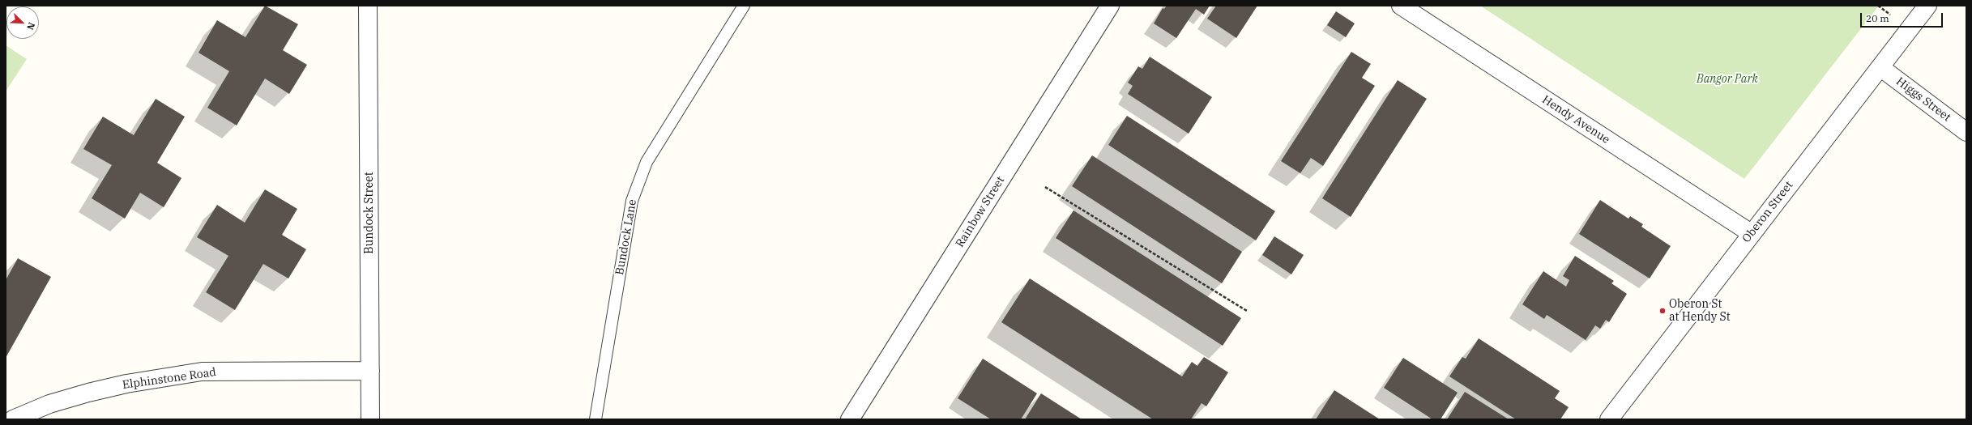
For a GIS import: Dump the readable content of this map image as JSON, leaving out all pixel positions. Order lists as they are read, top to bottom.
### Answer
{
  "streets": {
    "street": [
      "Higgs Street",
      "Hendy Avenue",
      "Rainbow Street",
      "Oberon Street",
      "Bundock Street",
      "Elphinstone Road"
    ],
    "lane": ["Bundock Lane"]
  },
  "crossings": [
    ["Higgs Street", "Oberon Street"],
    ["Hendy Avenue", "Oberon Street"],
    ["Bundock Street", "Elphinstone Road"]
  ],
  "parks": ["Bangor Park"],
  "places": ["Oberon St at Hendy St"],
  "scale_bar": "20 m",
  "north": "bottom right"
}
